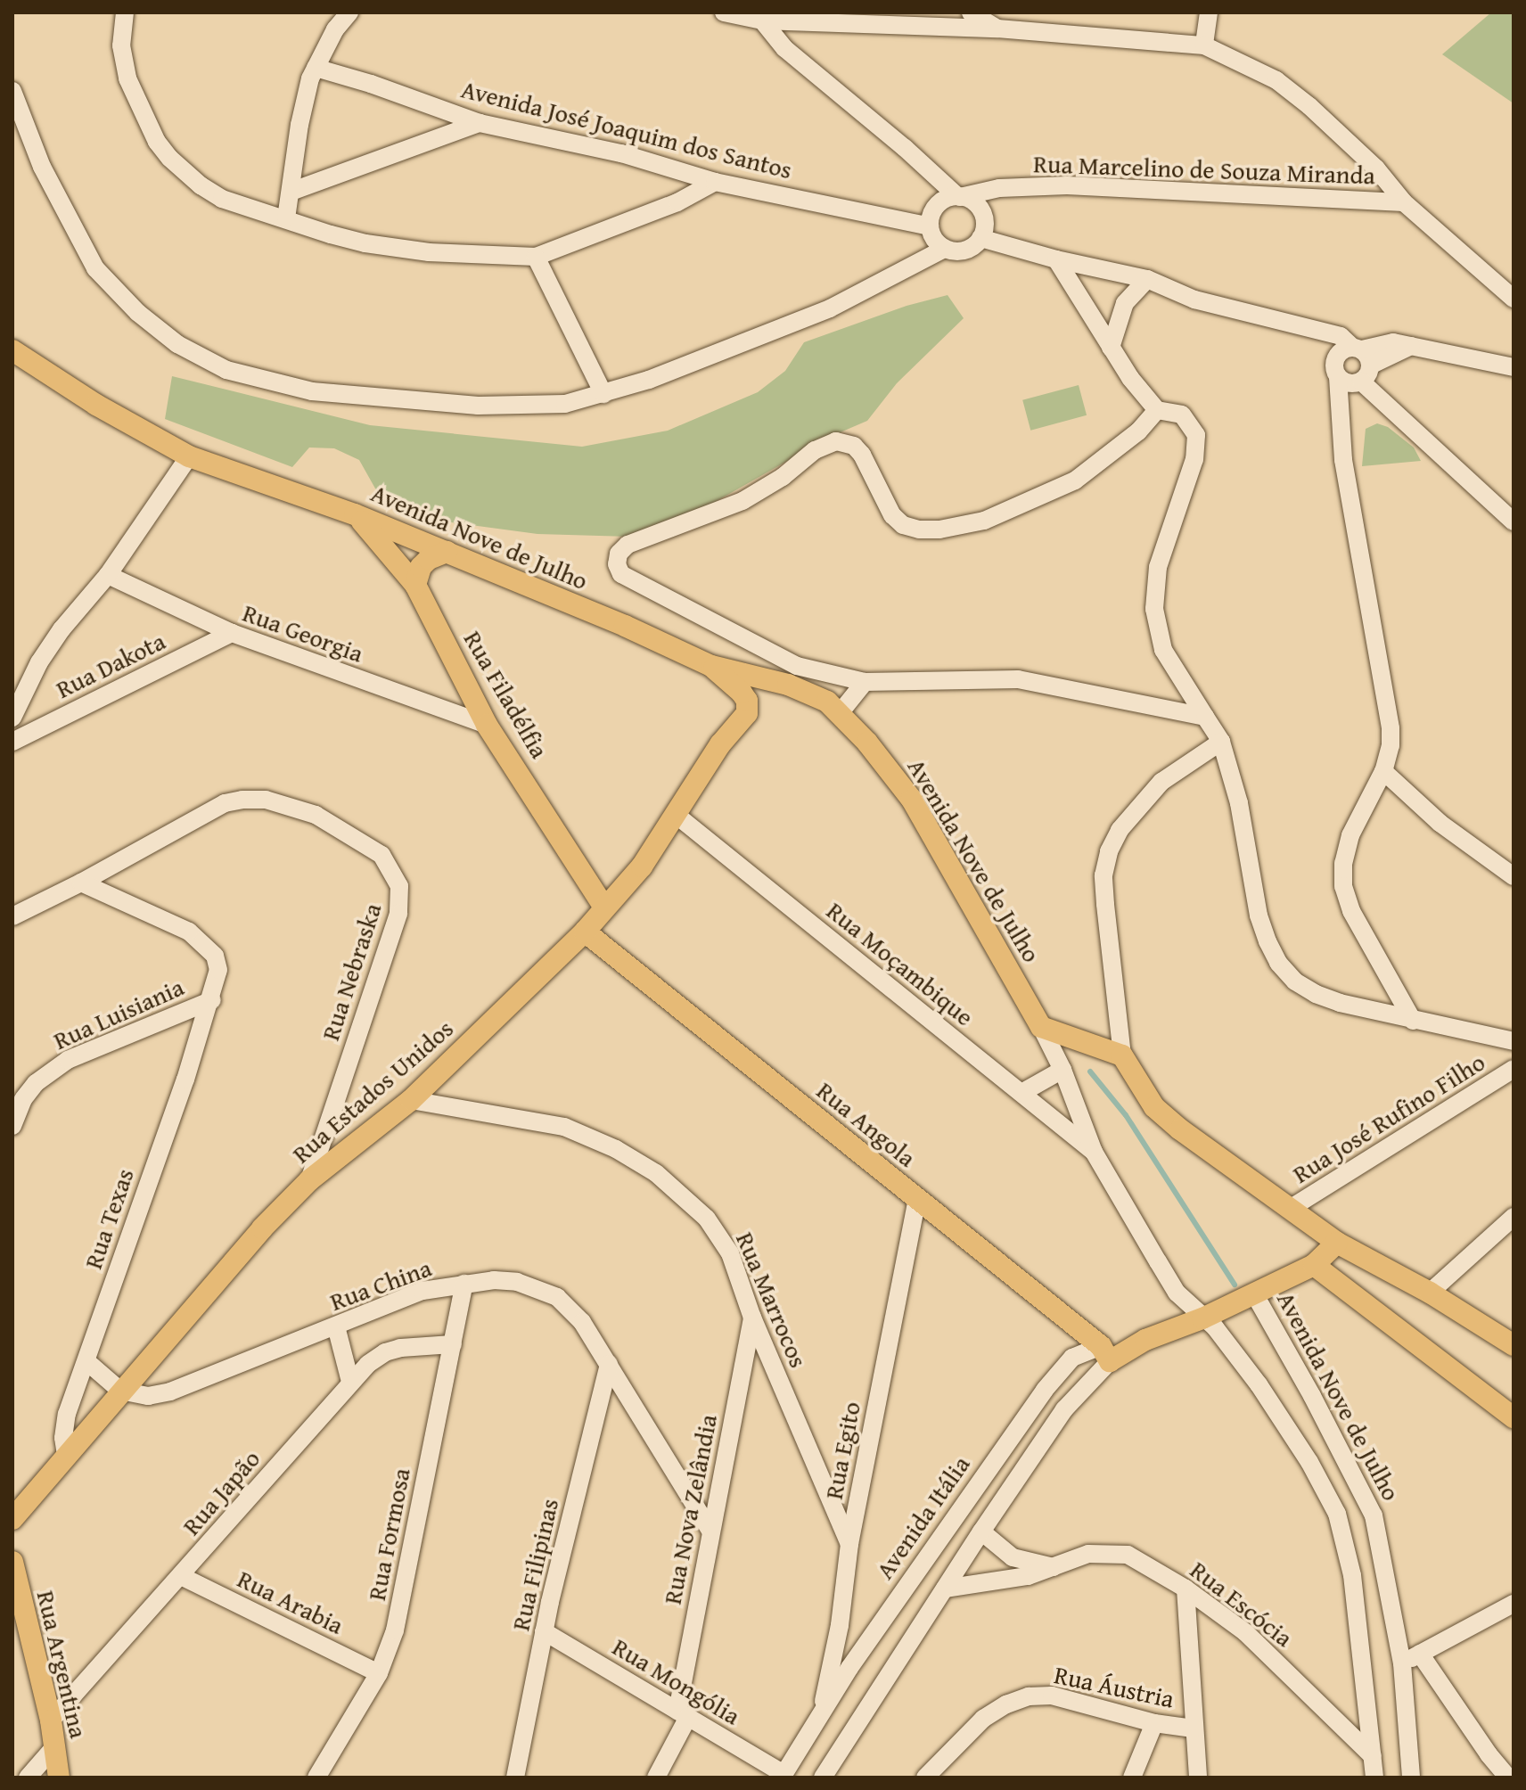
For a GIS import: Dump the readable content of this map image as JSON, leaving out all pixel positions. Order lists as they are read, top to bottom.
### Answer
{
  "streets": {
    "main road": [
      "Avenida Nove de Julho",
      "Rua Filadélfia",
      "Rua Estados Unidos",
      "Rua Angola",
      "Avenida Itália",
      "Rua Argentina"
    ],
    "street": [
      "Avenida José Joaquim dos Santos",
      "Rua Marcelino de Souza Miranda",
      "Rua Georgia",
      "Rua Dakota",
      "Rua Moçambique",
      "Rua Nebraska",
      "Rua Luisiania",
      "Rua José Rufino Filho",
      "Rua Texas",
      "Rua China",
      "Rua Marrocos",
      "Rua Egito",
      "Rua Japão",
      "Rua Nova Zelândia",
      "Rua Formosa",
      "Rua Filipinas",
      "Rua Arabia",
      "Rua Escócia",
      "Rua Mongólia",
      "Rua Áustria"
    ]
  },
  "crossings": [
    ["Avenida José Joaquim dos Santos", "Rua Marcelino de Souza Miranda"],
    ["Avenida Nove de Julho", "Rua Filadélfia"],
    ["Avenida Nove de Julho", "Rua Moçambique"],
    ["Avenida Nove de Julho", "Rua Estados Unidos"],
    ["Avenida Nove de Julho", "Avenida Itália"],
    ["Avenida Nove de Julho", "Rua Escócia"],
    ["Rua Georgia", "Rua Dakota"],
    ["Rua Georgia", "Rua Filadélfia"],
    ["Rua Filadélfia", "Rua Estados Unidos"],
    ["Rua Moçambique", "Rua Estados Unidos"],
    ["Rua Nebraska", "Rua Luisiania"],
    ["Rua Nebraska", "Rua Estados Unidos"],
    ["Rua Luisiania", "Rua Texas"],
    ["Rua Estados Unidos", "Rua Angola"],
    ["Rua Estados Unidos", "Rua Texas"],
    ["Rua Estados Unidos", "Rua China"],
    ["Rua Estados Unidos", "Rua Marrocos"],
    ["Rua Angola", "Rua Egito"],
    ["Rua Angola", "Avenida Itália"],
    ["Rua China", "Rua Nova Zelândia"],
    ["Rua China", "Rua Formosa"],
    ["Rua China", "Rua Filipinas"],
    ["Rua Marrocos", "Rua Egito"],
    ["Rua Marrocos", "Rua Nova Zelândia"],
    ["Rua Egito", "Avenida Itália"],
    ["Rua Japão", "Rua Formosa"],
    ["Rua Japão", "Rua Arabia"],
    ["Rua Japão", "Rua Argentina"],
    ["Rua Nova Zelândia", "Rua Mongólia"],
    ["Avenida Itália", "Rua Mongólia"],
    ["Rua Formosa", "Rua Arabia"],
    ["Rua Filipinas", "Rua Mongólia"]
  ]
}
